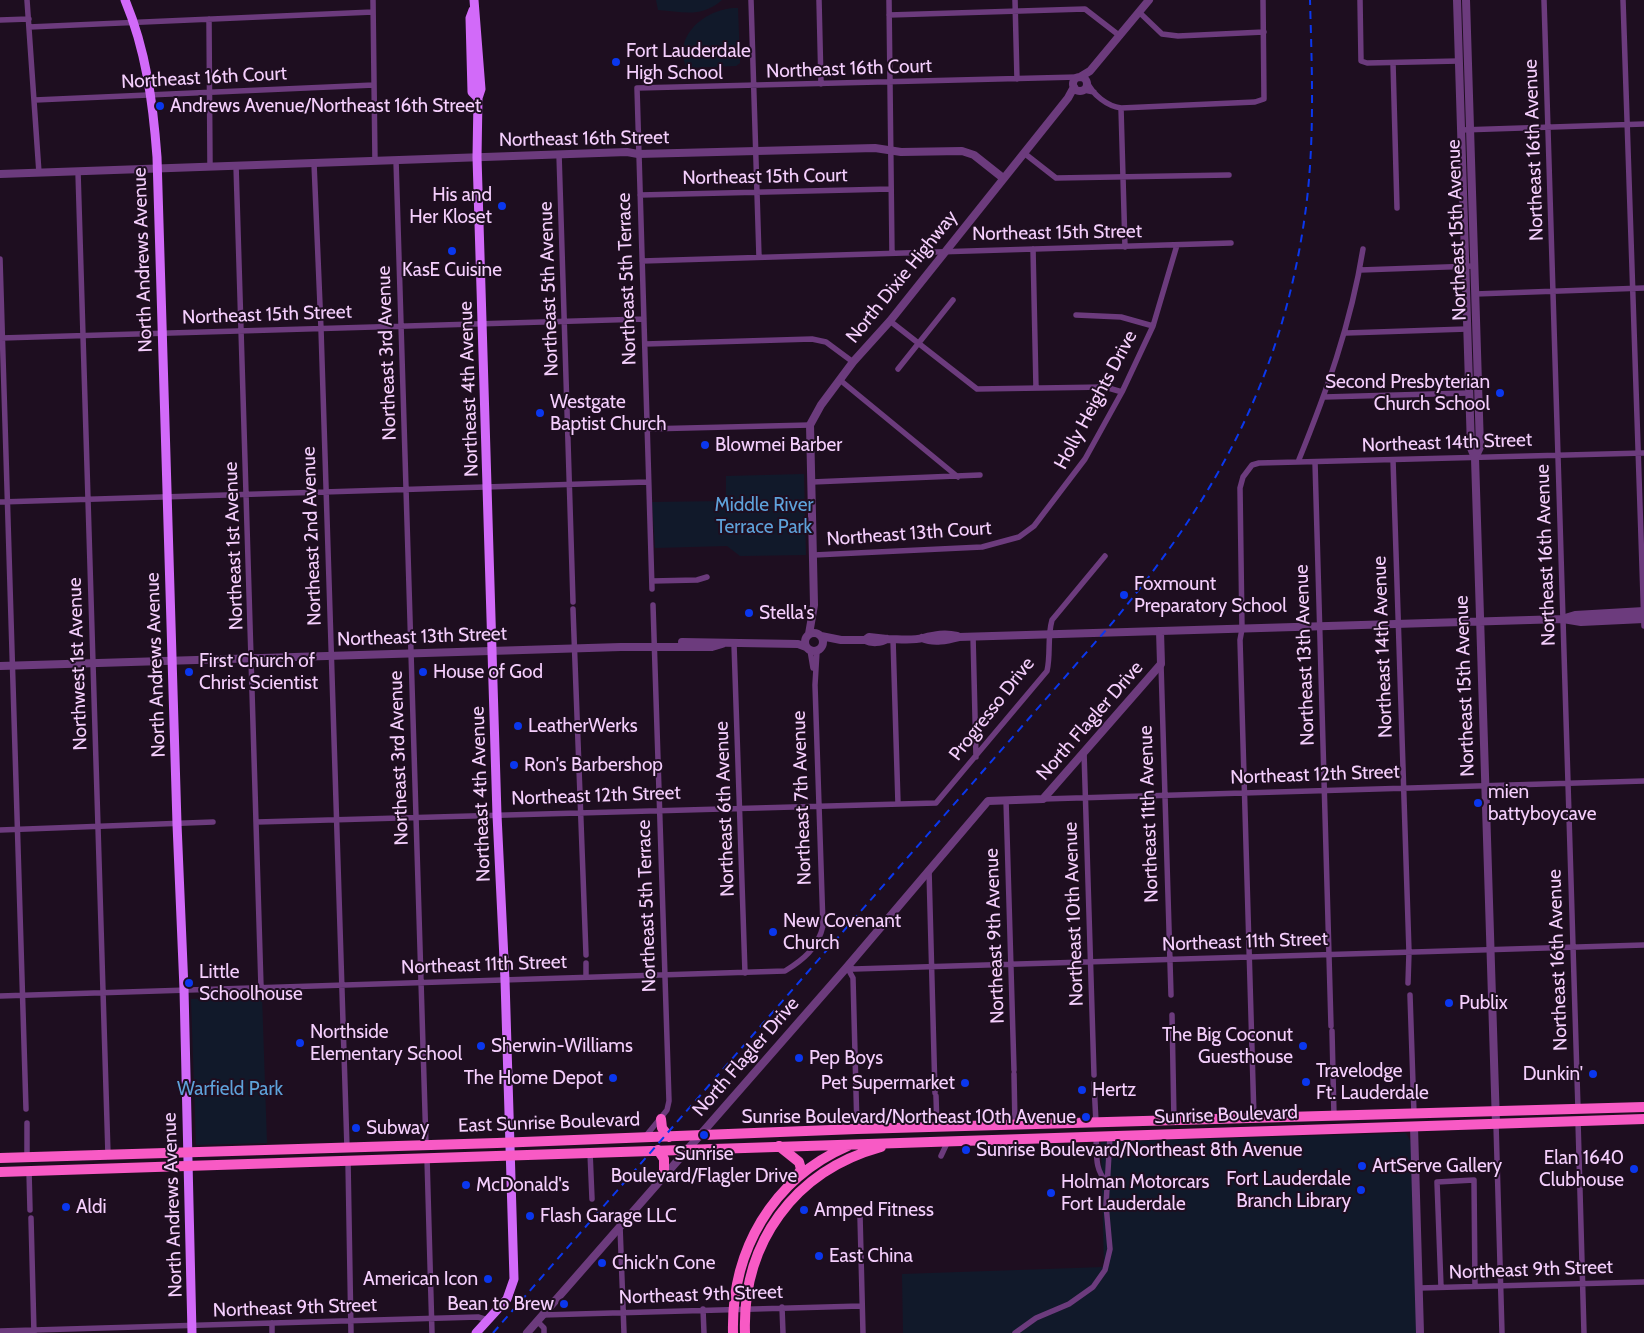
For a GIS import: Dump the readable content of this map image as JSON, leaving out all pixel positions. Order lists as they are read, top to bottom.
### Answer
{
  "streets": {
    "main road": [
      "North Andrews Avenue",
      "Northeast 4th Avenue",
      "Sunrise Boulevard",
      "East Sunrise Boulevard"
    ],
    "street": [
      "Northeast 16th Court",
      "Northeast 16th Street",
      "Northeast 16th Avenue",
      "Northeast 15th Court",
      "Northeast 15th Avenue",
      "Northeast 15th Street",
      "North Dixie Highway",
      "Northeast 5th Terrace",
      "Northeast 5th Avenue",
      "Northeast 3rd Avenue",
      "Holly Heights Drive",
      "Northeast 14th Street",
      "Northeast 13th Court",
      "Northeast 2nd Avenue",
      "Northeast 1st Avenue",
      "Northeast 13th Street",
      "Northeast 14th Avenue",
      "Northeast 13th Avenue",
      "Northwest 1st Avenue",
      "Progresso Drive",
      "North Flagler Drive",
      "Northeast 12th Street",
      "Northeast 7th Avenue",
      "Northeast 6th Avenue",
      "Northeast 11th Avenue",
      "Northeast 10th Avenue",
      "Northeast 9th Avenue",
      "Northeast 11th Street",
      "Northeast 9th Street"
    ]
  },
  "crossings": [
    ["Northeast 16th Court", "North Andrews Avenue"],
    ["Northeast 16th Court", "North Dixie Highway"],
    ["Northeast 16th Court", "Northeast 5th Terrace"],
    ["Northeast 16th Street", "North Andrews Avenue"],
    ["Northeast 16th Street", "North Dixie Highway"],
    ["Northeast 16th Street", "Northeast 5th Terrace"],
    ["Northeast 16th Street", "Northeast 5th Avenue"],
    ["Northeast 16th Street", "Northeast 3rd Avenue"],
    ["Northeast 16th Street", "Northeast 4th Avenue"],
    ["Northeast 16th Street", "Northeast 2nd Avenue"],
    ["Northeast 16th Street", "Northeast 1st Avenue"],
    ["Northeast 16th Street", "Northwest 1st Avenue"],
    ["Northeast 16th Avenue", "Northeast 14th Street"],
    ["Northeast 16th Avenue", "Northeast 13th Street"],
    ["Northeast 16th Avenue", "Northeast 12th Street"],
    ["Northeast 16th Avenue", "Northeast 11th Street"],
    ["Northeast 16th Avenue", "Sunrise Boulevard"],
    ["Northeast 15th Court", "Northeast 5th Terrace"],
    ["Northeast 15th Avenue", "Northeast 14th Street"],
    ["Northeast 15th Avenue", "Northeast 13th Street"],
    ["Northeast 15th Avenue", "Northeast 12th Street"],
    ["Northeast 15th Avenue", "Northeast 11th Street"],
    ["Northeast 15th Avenue", "Sunrise Boulevard"],
    ["Northeast 15th Avenue", "Northeast 9th Street"],
    ["Northeast 15th Street", "North Andrews Avenue"],
    ["Northeast 15th Street", "North Dixie Highway"],
    ["Northeast 15th Street", "Northeast 5th Terrace"],
    ["Northeast 15th Street", "Northeast 5th Avenue"],
    ["Northeast 15th Street", "Northeast 3rd Avenue"],
    ["Northeast 15th Street", "Northeast 4th Avenue"],
    ["Northeast 15th Street", "Holly Heights Drive"],
    ["Northeast 15th Street", "Northeast 2nd Avenue"],
    ["Northeast 15th Street", "Northeast 1st Avenue"],
    ["Northeast 15th Street", "Northwest 1st Avenue"],
    ["North Andrews Avenue", "Northeast 13th Street"],
    ["North Andrews Avenue", "Northeast 11th Street"],
    ["North Andrews Avenue", "East Sunrise Boulevard"],
    ["North Andrews Avenue", "Northeast 9th Street"],
    ["Northeast 5th Terrace", "Northeast 13th Street"],
    ["Northeast 5th Terrace", "Northeast 12th Street"],
    ["Northeast 5th Terrace", "Northeast 11th Street"],
    ["Northeast 5th Terrace", "East Sunrise Boulevard"],
    ["Northeast 5th Avenue", "Northeast 13th Street"],
    ["Northeast 5th Avenue", "Northeast 12th Street"],
    ["Northeast 3rd Avenue", "Northeast 13th Street"],
    ["Northeast 3rd Avenue", "Northeast 12th Street"],
    ["Northeast 3rd Avenue", "Northeast 11th Street"],
    ["Northeast 3rd Avenue", "East Sunrise Boulevard"],
    ["Northeast 4th Avenue", "Northeast 13th Street"],
    ["Northeast 4th Avenue", "Northeast 12th Street"],
    ["Northeast 4th Avenue", "Northeast 11th Street"],
    ["Northeast 4th Avenue", "East Sunrise Boulevard"],
    ["Northeast 4th Avenue", "Northeast 9th Street"],
    ["Holly Heights Drive", "Northeast 13th Court"],
    ["Northeast 14th Street", "Northeast 13th Street"],
    ["Northeast 14th Street", "Northeast 14th Avenue"],
    ["Northeast 14th Street", "Northeast 13th Avenue"],
    ["Northeast 2nd Avenue", "Northeast 13th Street"],
    ["Northeast 2nd Avenue", "Northeast 12th Street"],
    ["Northeast 2nd Avenue", "Northeast 11th Street"],
    ["Northeast 2nd Avenue", "East Sunrise Boulevard"],
    ["Northeast 1st Avenue", "Northeast 13th Street"],
    ["Northeast 1st Avenue", "Northeast 12th Street"],
    ["Northeast 1st Avenue", "Northeast 11th Street"],
    ["Northeast 13th Street", "Northeast 14th Avenue"],
    ["Northeast 13th Street", "Northeast 13th Avenue"],
    ["Northeast 13th Street", "Northwest 1st Avenue"],
    ["Northeast 13th Street", "Progresso Drive"],
    ["Northeast 13th Street", "Northeast 7th Avenue"],
    ["Northeast 13th Street", "Northeast 6th Avenue"],
    ["Northeast 13th Street", "Northeast 11th Avenue"],
    ["Northeast 14th Avenue", "Northeast 12th Street"],
    ["Northeast 14th Avenue", "Northeast 11th Street"],
    ["Northeast 13th Avenue", "Northeast 12th Street"],
    ["Northeast 13th Avenue", "Northeast 11th Street"],
    ["Northeast 13th Avenue", "Sunrise Boulevard"],
    ["Northwest 1st Avenue", "Northeast 11th Street"],
    ["Northwest 1st Avenue", "East Sunrise Boulevard"],
    ["Progresso Drive", "Northeast 12th Street"],
    ["North Flagler Drive", "Northeast 12th Street"],
    ["North Flagler Drive", "Northeast 11th Avenue"],
    ["North Flagler Drive", "Northeast 10th Avenue"],
    ["North Flagler Drive", "Northeast 11th Street"],
    ["North Flagler Drive", "East Sunrise Boulevard"],
    ["North Flagler Drive", "Northeast 9th Street"],
    ["Northeast 12th Street", "Northeast 7th Avenue"],
    ["Northeast 12th Street", "Northeast 6th Avenue"],
    ["Northeast 12th Street", "Northeast 11th Avenue"],
    ["Northeast 12th Street", "Northeast 10th Avenue"],
    ["Northeast 12th Street", "Northeast 9th Avenue"],
    ["Northeast 7th Avenue", "Northeast 11th Street"],
    ["Northeast 6th Avenue", "Northeast 11th Street"],
    ["Northeast 11th Avenue", "Northeast 11th Street"],
    ["Northeast 10th Avenue", "Northeast 11th Street"],
    ["Northeast 9th Avenue", "Northeast 11th Street"],
    ["Northeast 9th Avenue", "Sunrise Boulevard"],
    ["Sunrise Boulevard", "East Sunrise Boulevard"]
  ],
  "parks": ["Middle River Terrace Park", "Warfield Park"],
  "places": [
    "Fort Lauderdale High School",
    "Andrews Avenue/Northeast 16th Street",
    "His and Her Kloset",
    "KasE Cuisine",
    "Second Presbyterian Church School",
    "Westgate Baptist Church",
    "Blowmei Barber",
    "Foxmount Preparatory School",
    "Stella's",
    "First Church of Christ Scientist",
    "House of God",
    "LeatherWerks",
    "Ron's Barbershop",
    "mien battyboycave",
    "New Covenant Church",
    "Little Schoolhouse",
    "Publix",
    "Northside Elementary School",
    "Sherwin-Williams",
    "The Big Coconut Guesthouse",
    "Pep Boys",
    "Dunkin'",
    "The Home Depot",
    "Travelodge Ft. Lauderdale",
    "Pet Supermarket",
    "Hertz",
    "Sunrise Boulevard/Northeast 10th Avenue",
    "Subway",
    "Sunrise Boulevard/Flagler Drive",
    "Sunrise Boulevard/Northeast 8th Avenue",
    "ArtServe Gallery",
    "Elan 1640 Clubhouse",
    "McDonald's",
    "Fort Lauderdale Branch Library",
    "Holman Motorcars Fort Lauderdale",
    "Aldi",
    "Amped Fitness",
    "Flash Garage LLC",
    "East China",
    "Chick'n Cone",
    "American Icon",
    "Bean to Brew"
  ]
}
